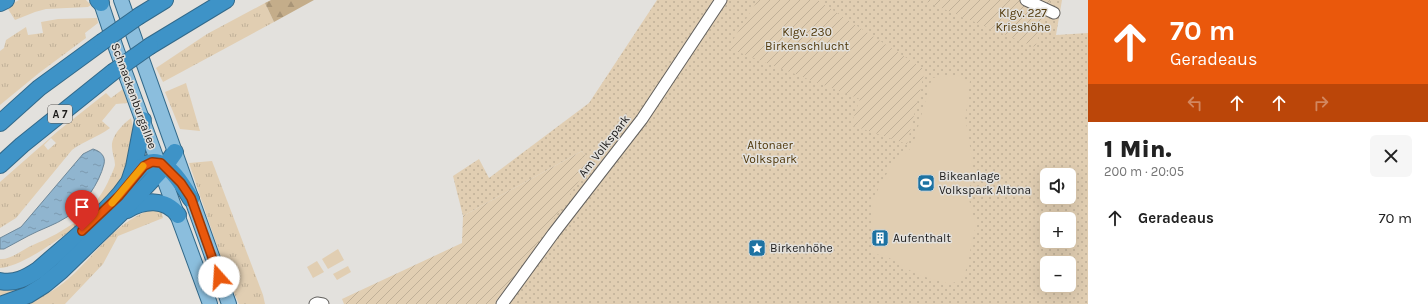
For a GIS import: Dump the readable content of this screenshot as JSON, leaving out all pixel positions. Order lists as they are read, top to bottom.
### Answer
{
  "streets": {
    "highway": ["A 7"],
    "main road": ["Schnackenburgallee"],
    "street": ["Am Volkspark"]
  },
  "parks": ["Klgv. 227 Krieshöhe", "Klgv. 230 Birkenschlucht", "Altonaer Volkspark"],
  "places": {
    "sports": ["Bikeanlage Volkspark Altona"],
    "building": ["Aufenthalt"],
    "place": ["Birkenhöhe"]
  },
  "page": {
    "turn": ["70 m", "Geradeaus"],
    "heading": ["1 Min.", "200 m · 20:05"],
    "map_buttons": ["+", "−"],
    "list": [
      {
        "name": "Geradeaus",
        "value": "70 m"
      }
    ]
  }
}
